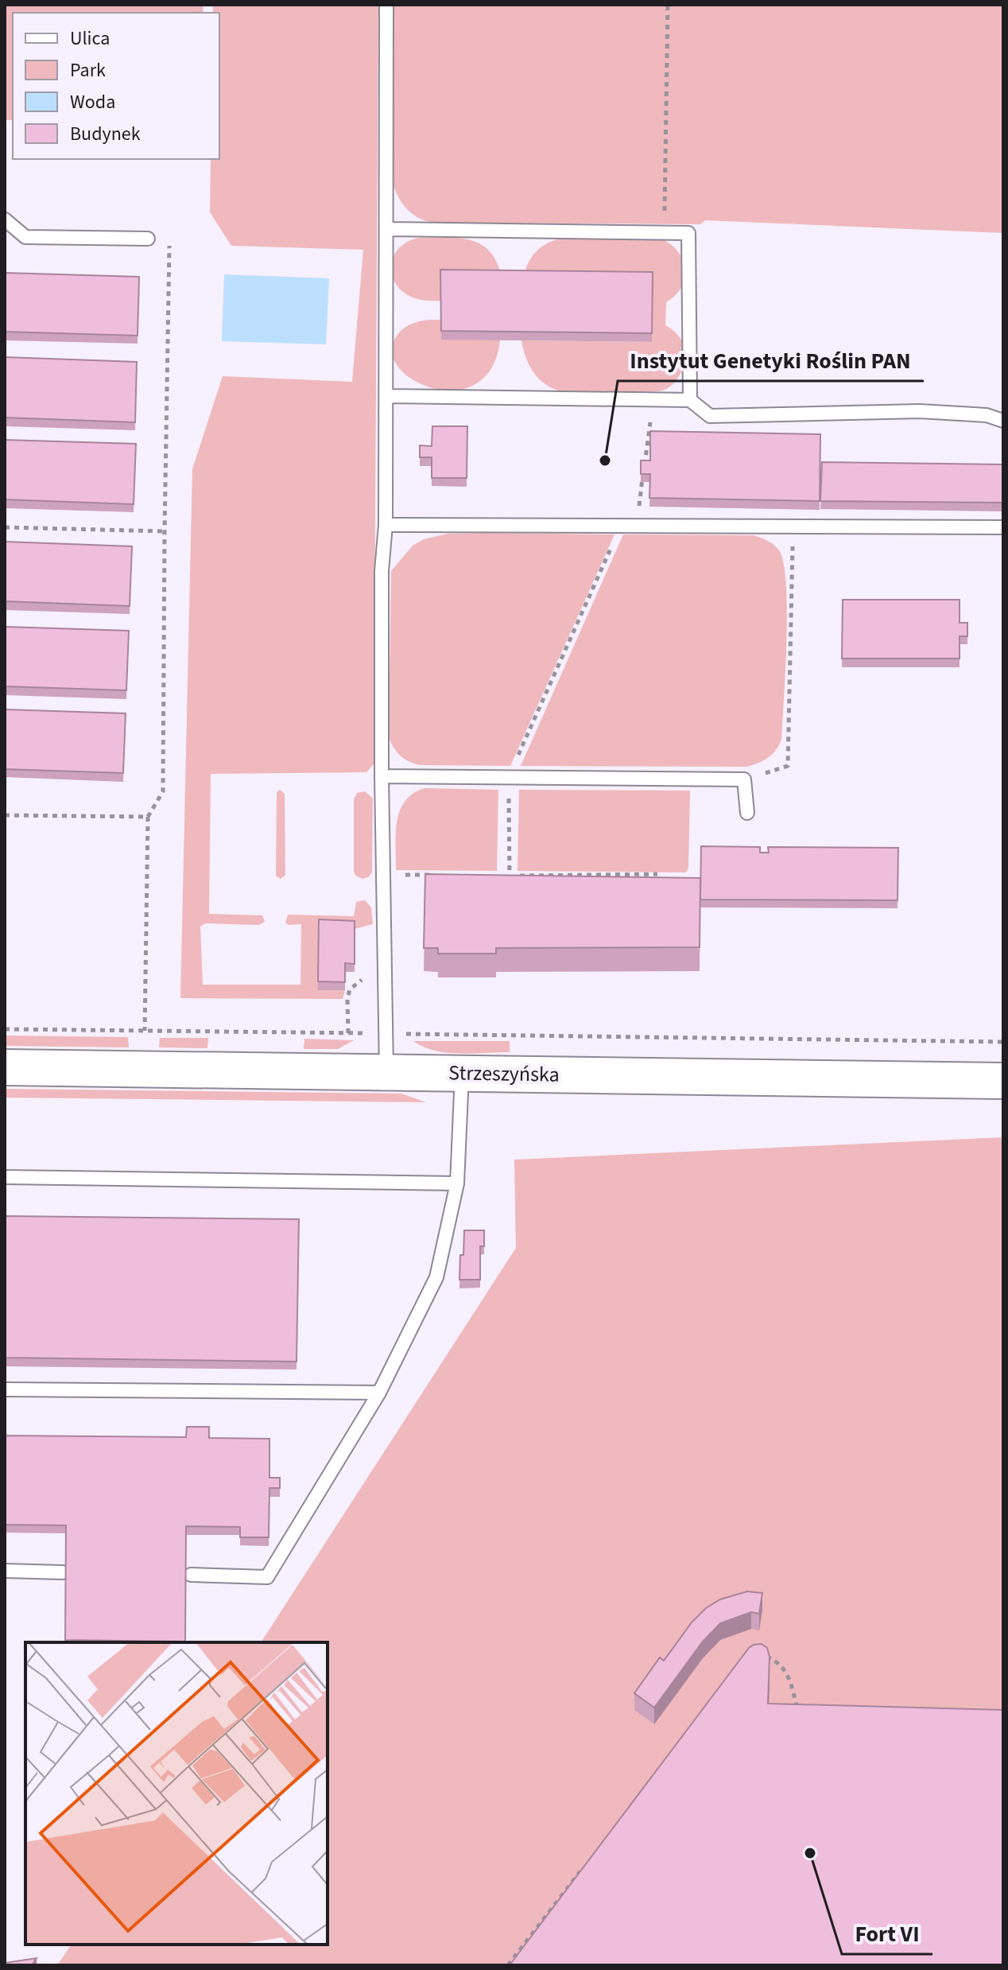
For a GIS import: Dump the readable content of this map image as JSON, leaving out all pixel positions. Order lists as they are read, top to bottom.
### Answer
{
  "streets": {
    "street": ["Strzeszyńska"]
  },
  "places": ["Instytut Genetyki Roślin PAN", "Fort VI"],
  "legend": [
    "Ulica",
    "Park",
    "Woda",
    "Budynek"
  ]
}
